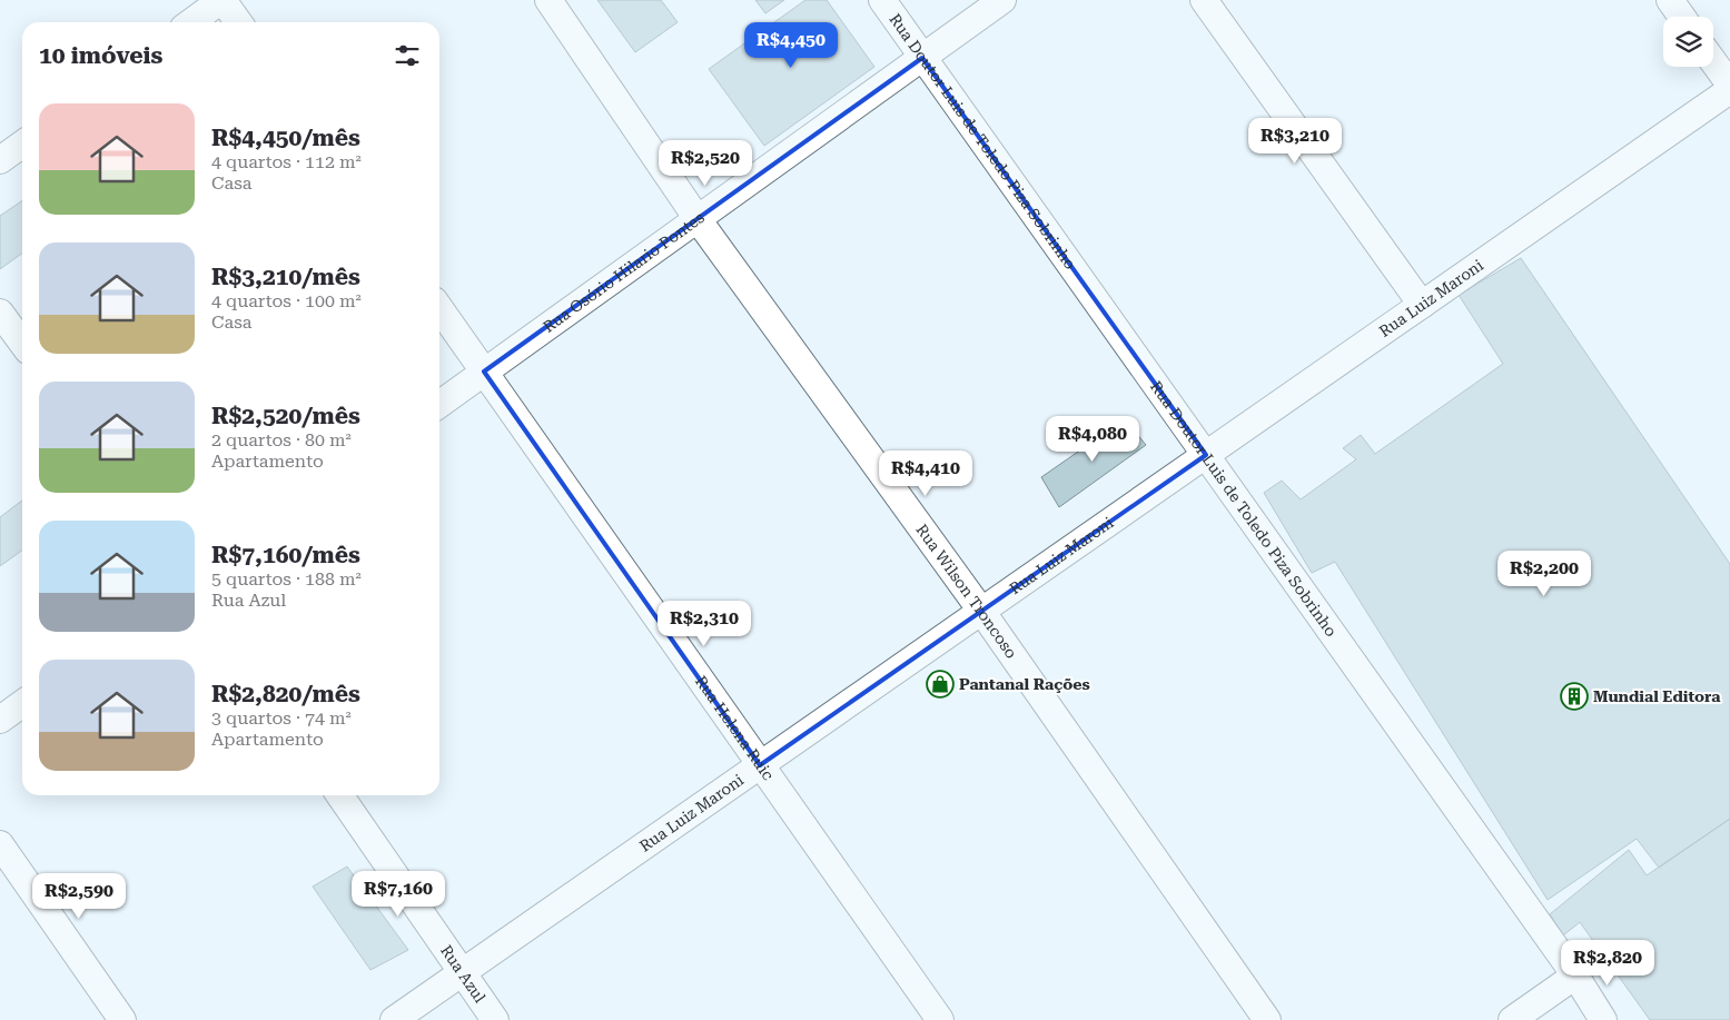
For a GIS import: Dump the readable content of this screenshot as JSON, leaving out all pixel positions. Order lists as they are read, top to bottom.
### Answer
{
  "streets": {
    "street": [
      "Rua Doutor Luis de Toledo Piza Sobrinho",
      "Rua Osório Hilario Pontes",
      "Rua Luiz Maroni",
      "Rua Wilson Troncoso",
      "Rua Helena Ruic",
      "Rua Azul"
    ]
  },
  "crossings": [
    ["Rua Doutor Luis de Toledo Piza Sobrinho", "Rua Osório Hilario Pontes"],
    ["Rua Doutor Luis de Toledo Piza Sobrinho", "Rua Luiz Maroni"],
    ["Rua Osório Hilario Pontes", "Rua Wilson Troncoso"],
    ["Rua Osório Hilario Pontes", "Rua Helena Ruic"],
    ["Rua Luiz Maroni", "Rua Wilson Troncoso"],
    ["Rua Luiz Maroni", "Rua Helena Ruic"],
    ["Rua Luiz Maroni", "Rua Azul"]
  ],
  "places": {
    "shop": ["Pantanal Rações"],
    "building": ["Mundial Editora"]
  },
  "page": {
    "price": [
      "R$4,450",
      "R$3,210",
      "R$2,520",
      "R$4,080",
      "R$4,410",
      "R$2,200",
      "R$2,310",
      "R$7,160",
      "R$2,590",
      "R$2,820"
    ],
    "heading": "10 imóveis",
    "list": [
      {
        "name": "R$4,450/mês",
        "note": "4 quartos · 112 m² · Casa"
      },
      {
        "name": "R$3,210/mês",
        "note": "4 quartos · 100 m² · Casa"
      },
      {
        "name": "R$2,520/mês",
        "note": "2 quartos · 80 m² · Apartamento"
      },
      {
        "name": "R$7,160/mês",
        "note": "5 quartos · 188 m² · Rua Azul"
      },
      {
        "name": "R$2,820/mês",
        "note": "3 quartos · 74 m² · Apartamento"
      }
    ]
  }
}
